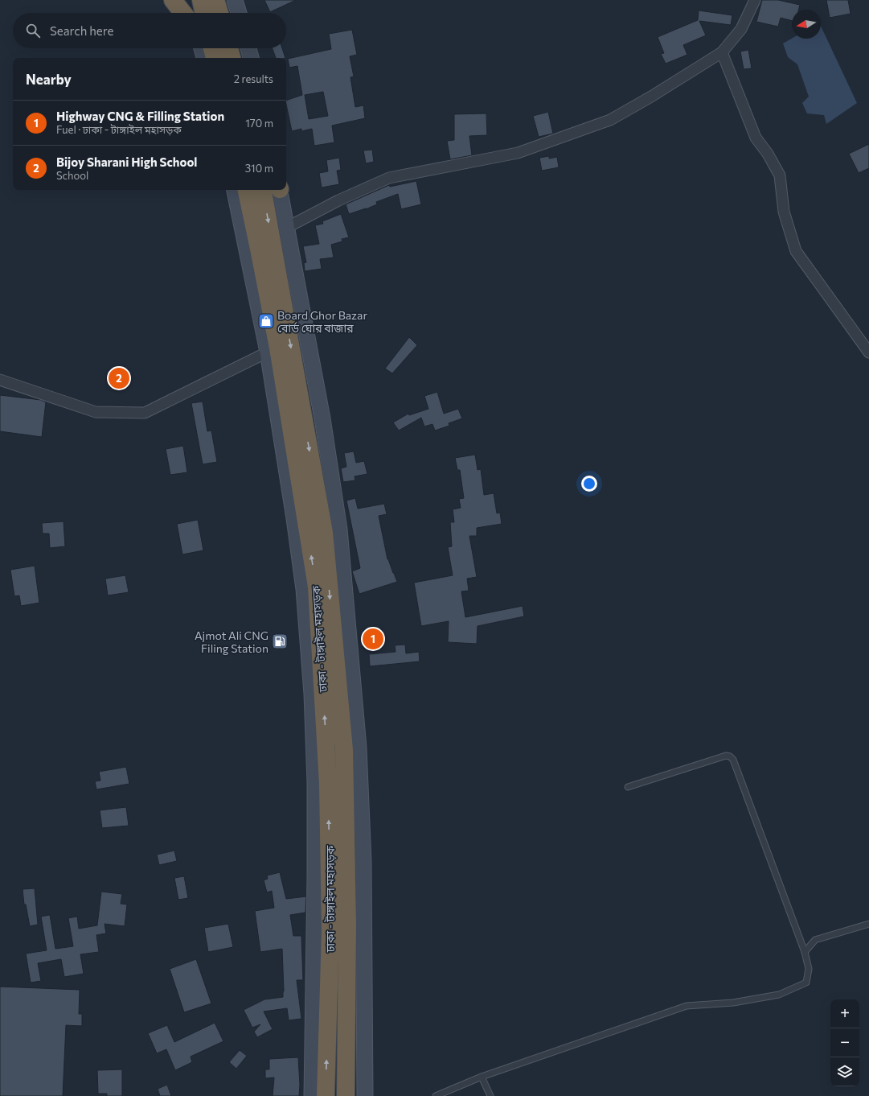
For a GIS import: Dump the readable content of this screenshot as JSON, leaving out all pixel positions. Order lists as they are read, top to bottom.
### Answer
{
  "streets": {
    "highway": ["ঢাকা - টাঙ্গাইল মহাসড়ক"]
  },
  "places": {
    "shop": ["Board Ghor Bazar বোর্ড ঘোর বাজার"],
    "fuel station": ["Ajmot Ali CNG Filing Station"]
  },
  "north": "left",
  "page": {
    "search": "Search here",
    "heading": ["Nearby", "2 results"],
    "list": [
      {
        "mark": "1",
        "name": "Highway CNG & Filling Station",
        "note": "Fuel · ঢাকা - টাঙ্গাইল মহাসড়ক",
        "value": "170 m"
      },
      {
        "mark": "2",
        "name": "Bijoy Sharani High School",
        "note": "School",
        "value": "310 m"
      }
    ],
    "pins": ["2", "1"],
    "map_buttons": ["+", "−"]
  }
}
